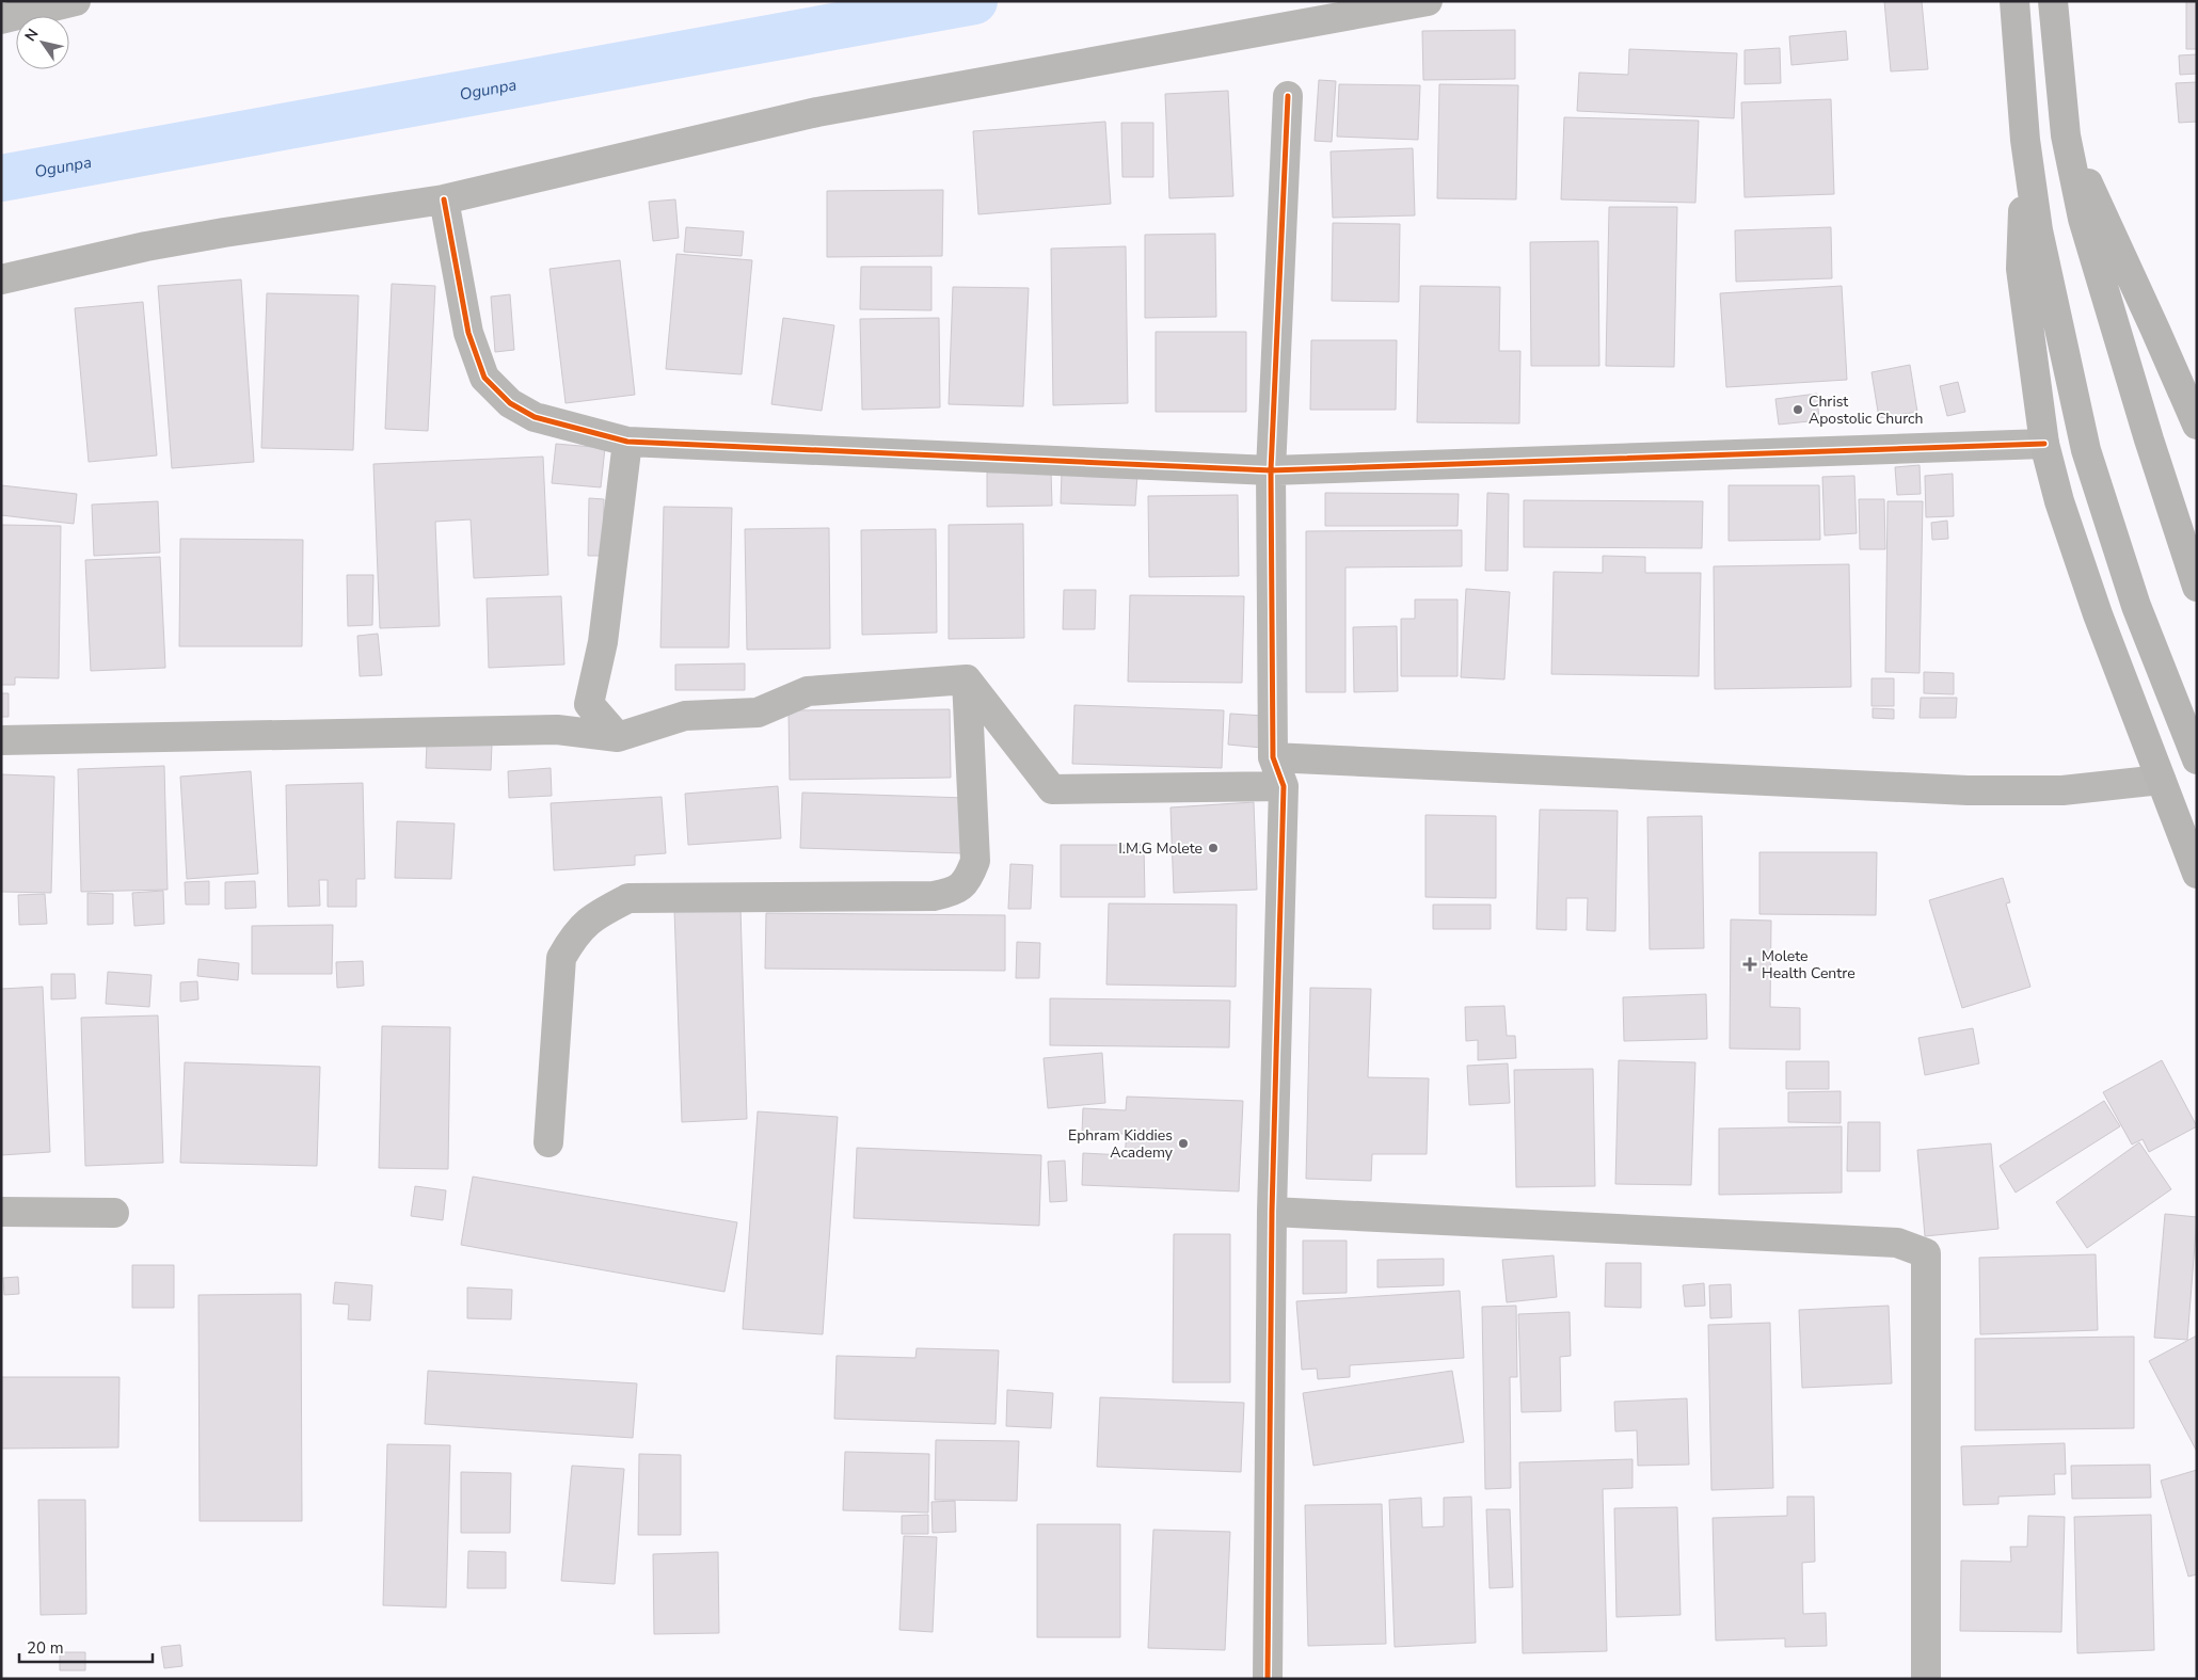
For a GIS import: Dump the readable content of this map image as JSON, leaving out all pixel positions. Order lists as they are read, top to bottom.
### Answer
{
  "water": ["Ogunpa"],
  "places": {
    "other": ["Christ Apostolic Church", "I.M.G Molete", "Ephram Kiddies Academy"],
    "health": ["Molete Health Centre"]
  },
  "scale_bar": "20 m",
  "north": "top left"
}
